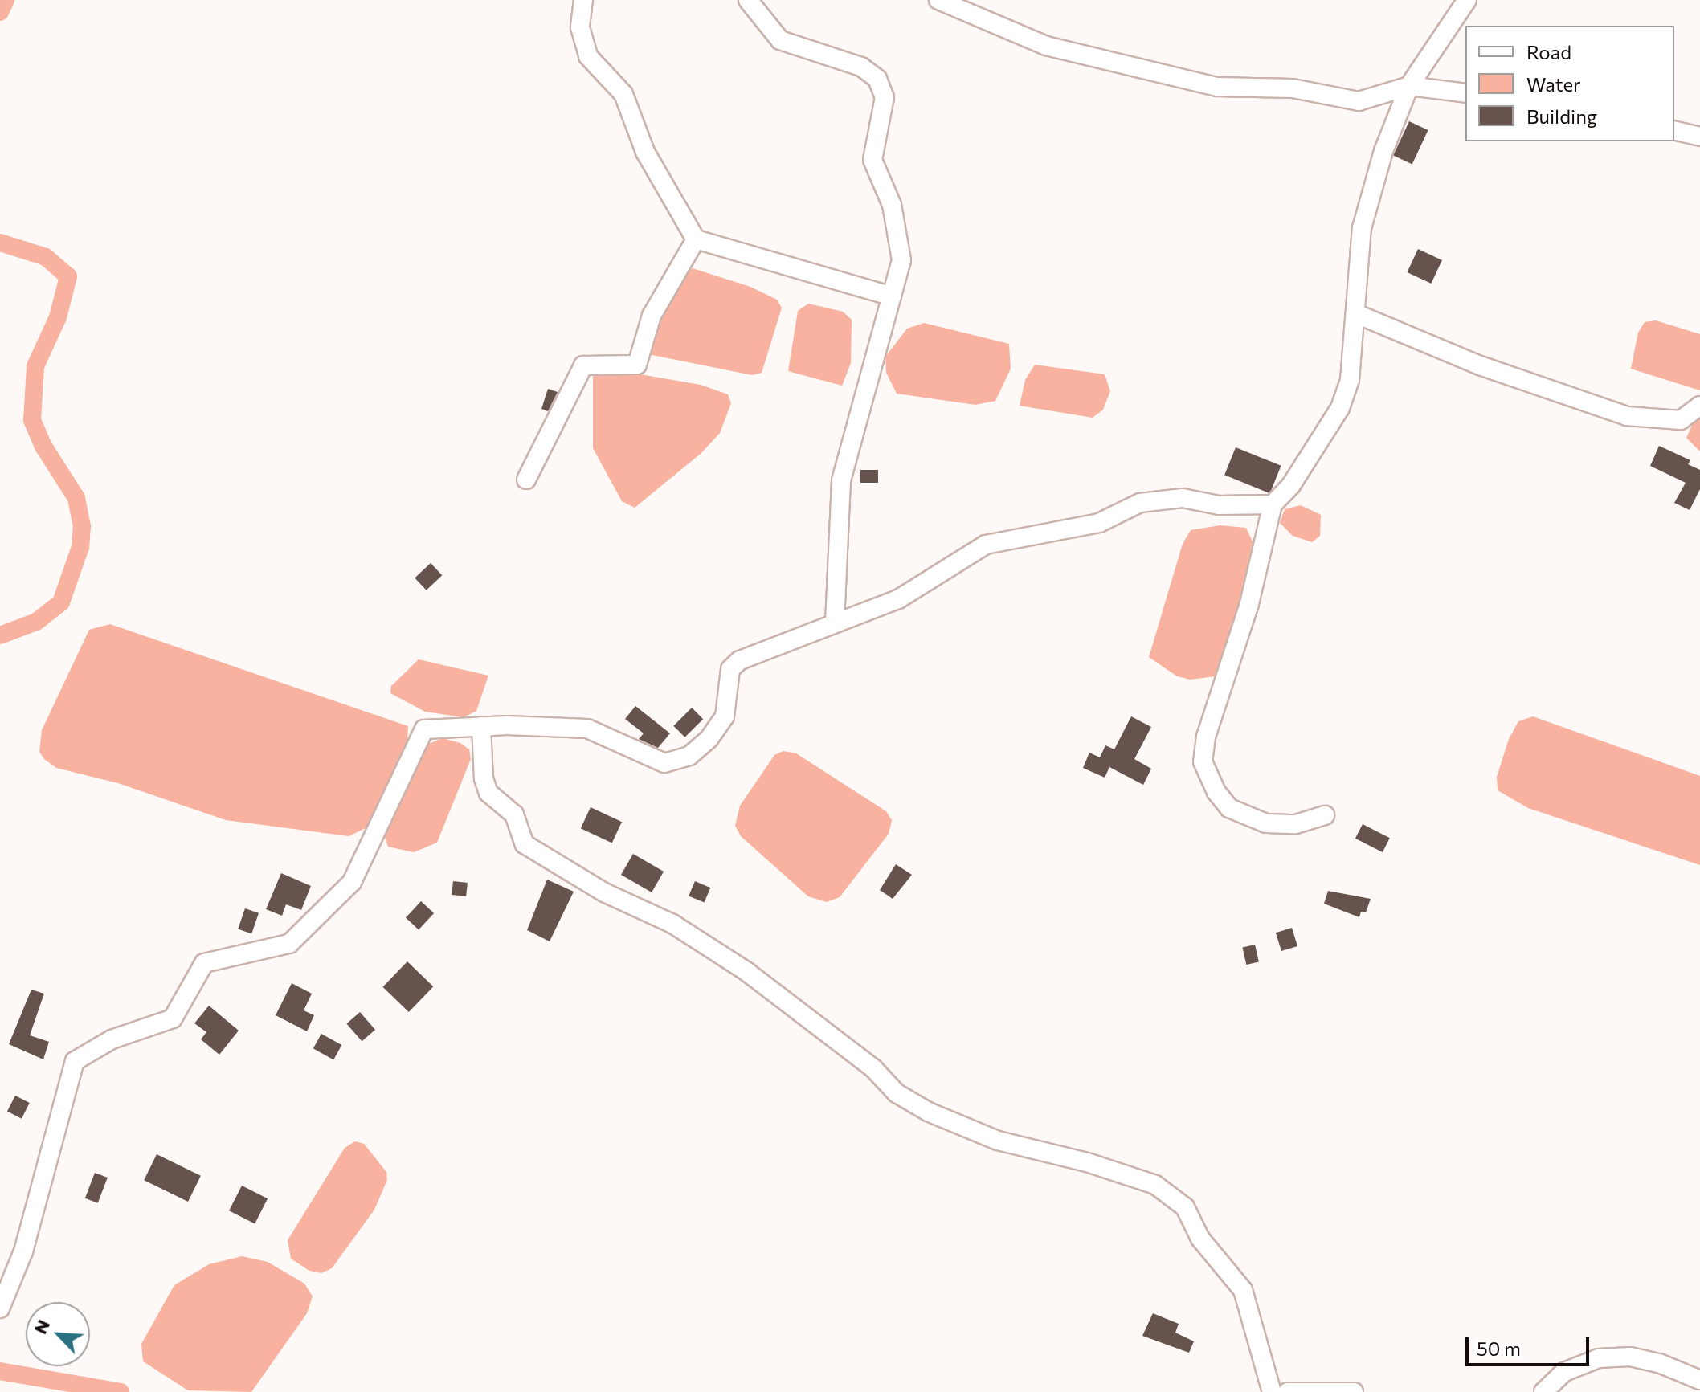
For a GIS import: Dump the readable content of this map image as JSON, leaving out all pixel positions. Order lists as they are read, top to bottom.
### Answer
{
  "legend": ["Road", "Water", "Building"],
  "scale_bar": "50 m",
  "north": "top left"
}
